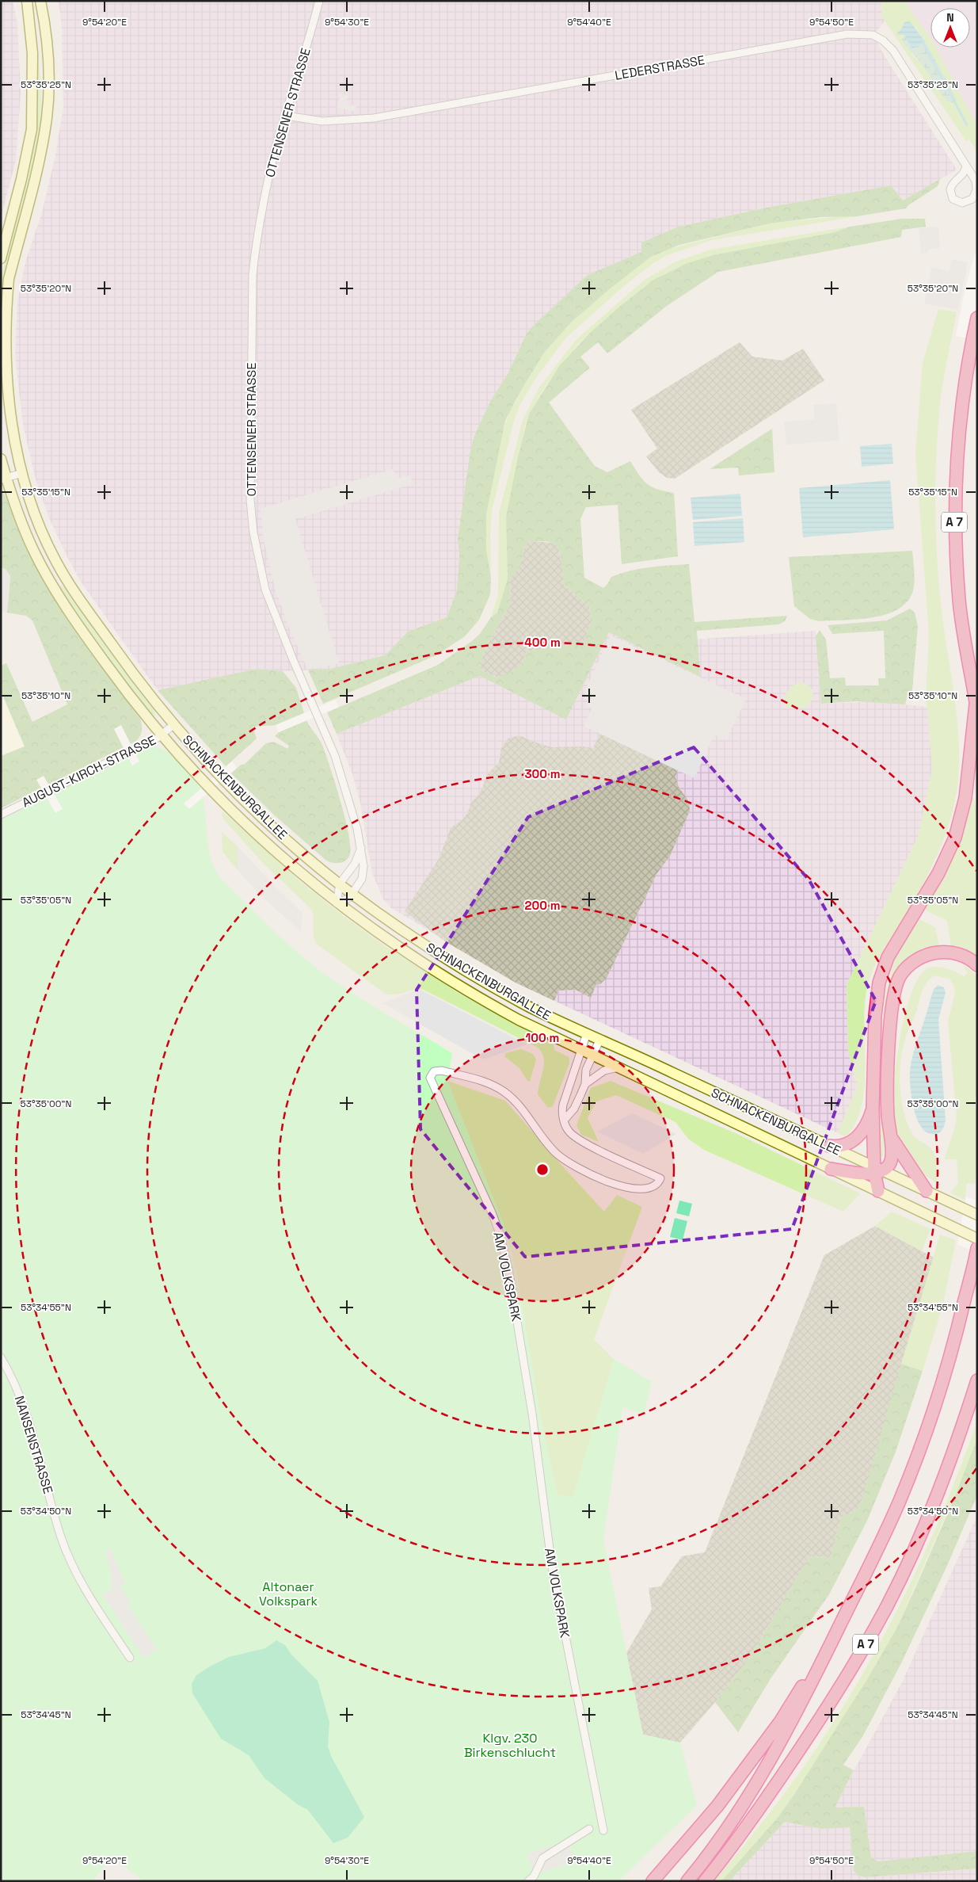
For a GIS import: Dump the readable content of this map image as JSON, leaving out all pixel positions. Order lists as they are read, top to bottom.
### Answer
{
  "streets": {
    "highway": ["A 7"],
    "main road": ["SCHNACKENBURGALLEE"],
    "street": [
      "LEDERSTRASSE",
      "OTTENSENER STRASSE",
      "AUGUST-KIRCH-STRASSE",
      "AM VOLKSPARK",
      "NANSENSTRASSE"
    ]
  },
  "crossings": [
    ["LEDERSTRASSE", "OTTENSENER STRASSE"],
    ["OTTENSENER STRASSE", "SCHNACKENBURGALLEE"],
    ["AUGUST-KIRCH-STRASSE", "SCHNACKENBURGALLEE"]
  ],
  "parks": ["Altonaer Volkspark", "Klgv. 230 Birkenschlucht"],
  "north": "top",
  "coordinates": [
    "9°54'20\"E",
    "9°54'30\"E",
    "9°54'40\"E",
    "9°54'50\"E",
    "53°35'25\"N",
    "53°35'20\"N",
    "53°35'15\"N",
    "53°35'10\"N",
    "53°35'05\"N",
    "53°35'00\"N",
    "53°34'55\"N",
    "53°34'50\"N",
    "53°34'45\"N"
  ],
  "rings": [
    "400 m",
    "300 m",
    "200 m",
    "100 m"
  ]
}
